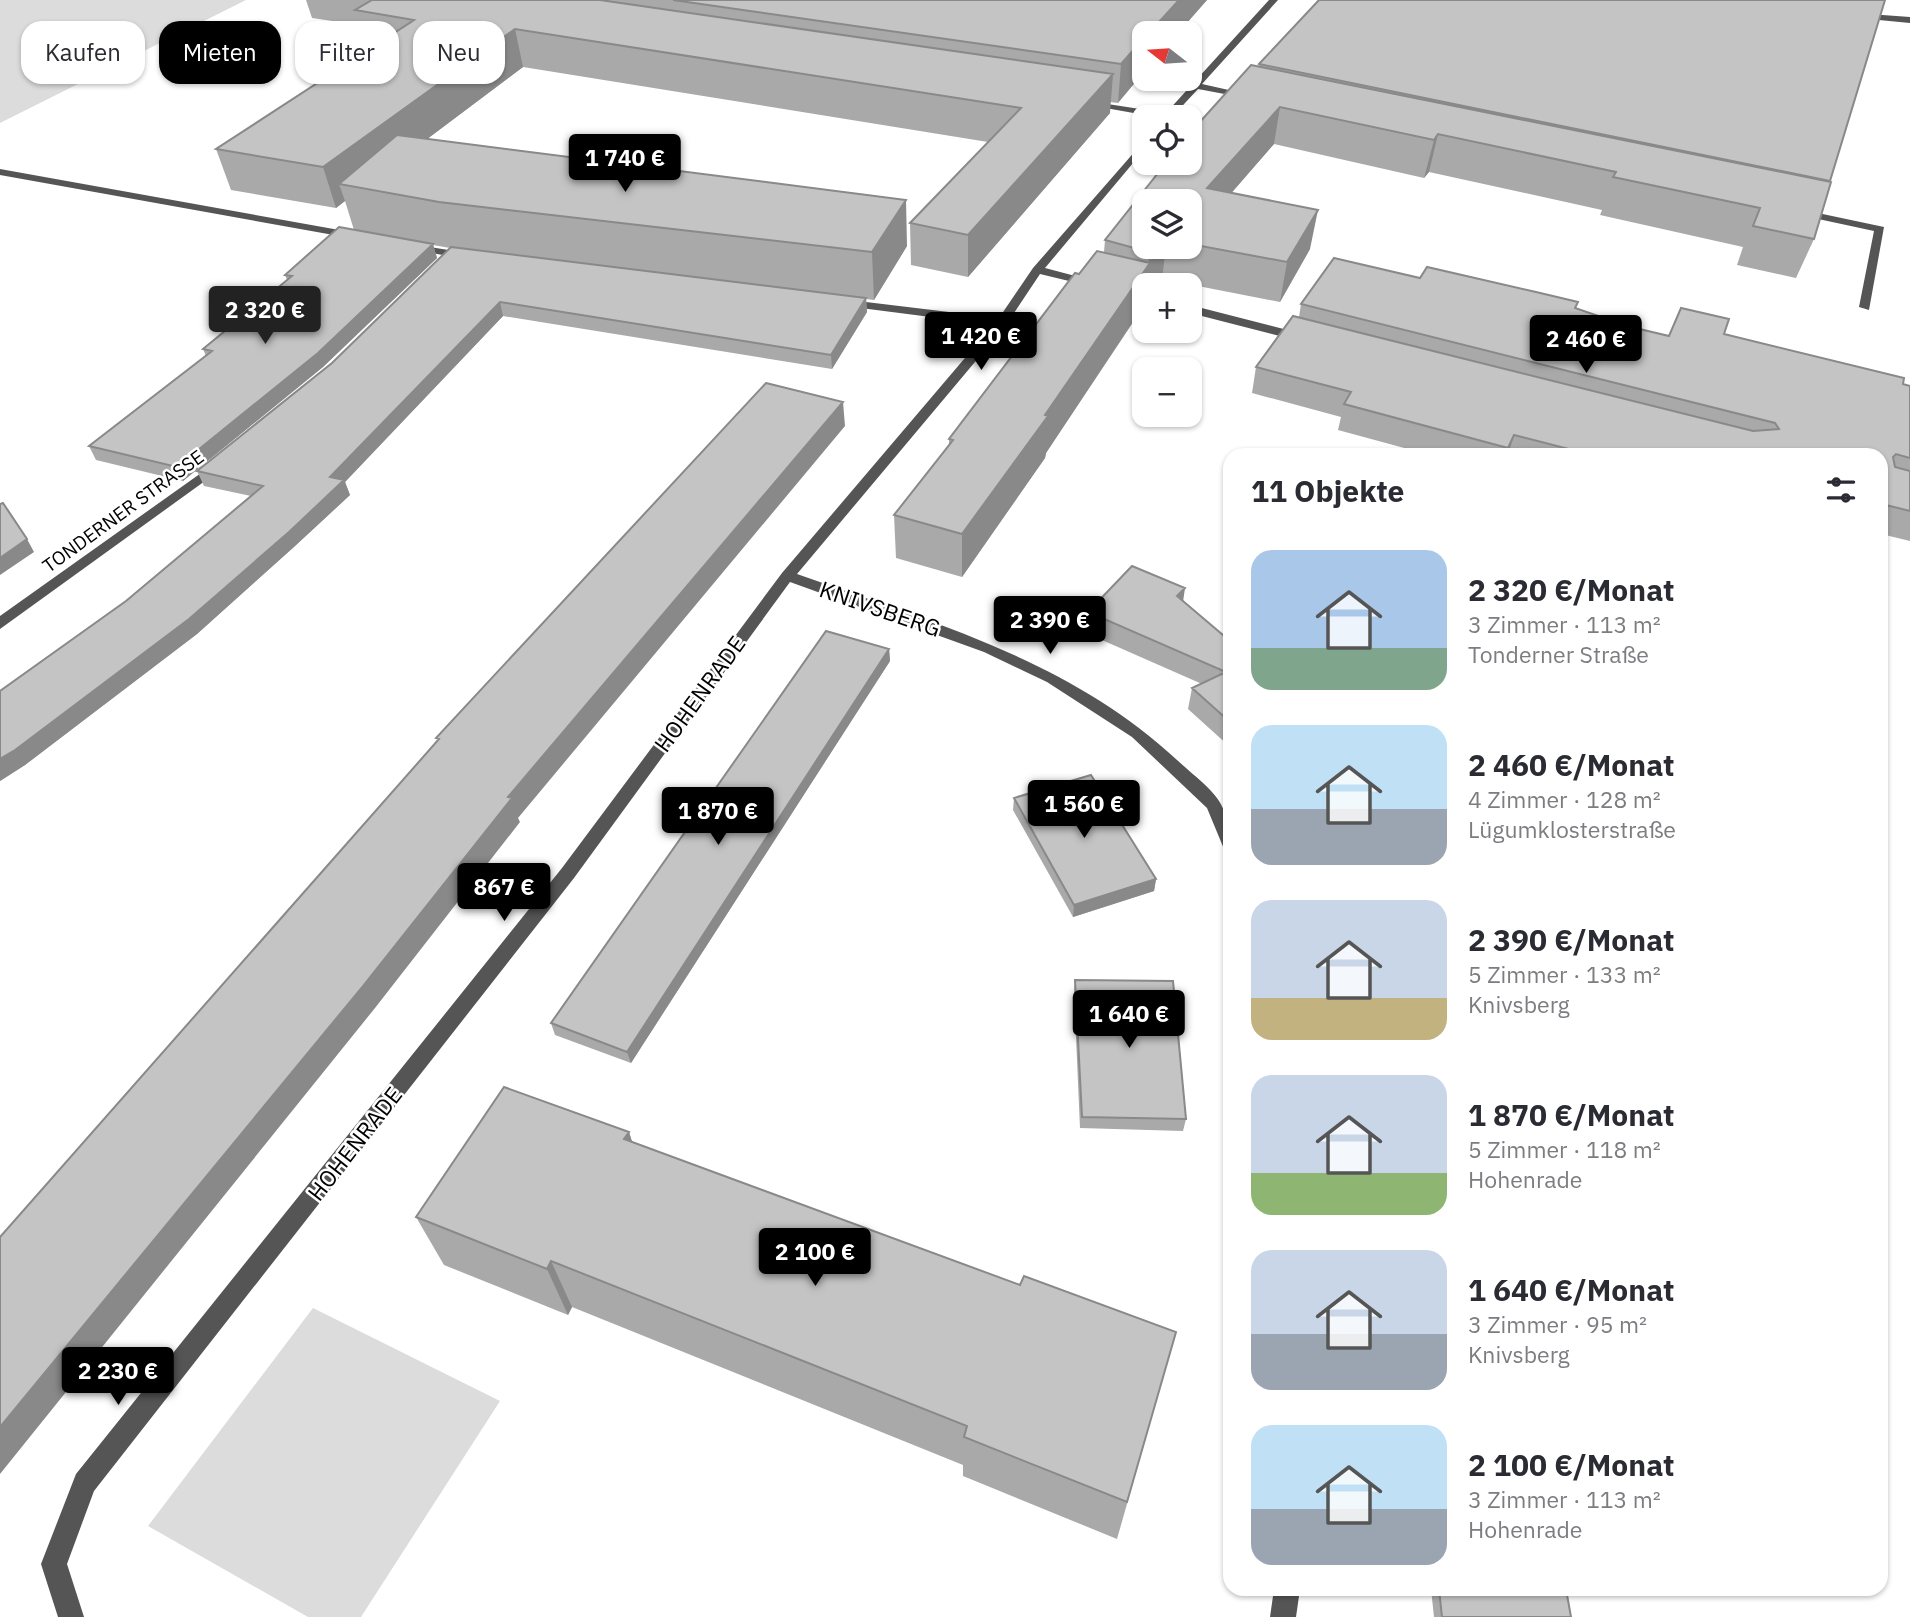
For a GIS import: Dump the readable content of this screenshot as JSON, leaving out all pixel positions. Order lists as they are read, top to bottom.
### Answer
{
  "streets": {
    "street": ["TONDERNER STRASSE", "KNIVSBERG", "HOHENRADE"]
  },
  "crossings": [
    ["KNIVSBERG", "HOHENRADE"]
  ],
  "north": "left",
  "page": {
    "map_buttons": ["+", "−"],
    "chip": [
      "Kaufen",
      "Mieten",
      "Filter",
      "Neu"
    ],
    "price": [
      "1 740 €",
      "2 320 €",
      "1 420 €",
      "2 460 €",
      "2 390 €",
      "1 560 €",
      "1 870 €",
      "867 €",
      "1 640 €",
      "2 100 €",
      "2 230 €"
    ],
    "heading": "11 Objekte",
    "list": [
      {
        "name": "2 320 €/Monat",
        "note": "3 Zimmer · 113 m² · Tonderner Straße"
      },
      {
        "name": "2 460 €/Monat",
        "note": "4 Zimmer · 128 m² · Lügumklosterstraße"
      },
      {
        "name": "2 390 €/Monat",
        "note": "5 Zimmer · 133 m² · Knivsberg"
      },
      {
        "name": "1 870 €/Monat",
        "note": "5 Zimmer · 118 m² · Hohenrade"
      },
      {
        "name": "1 640 €/Monat",
        "note": "3 Zimmer · 95 m² · Knivsberg"
      },
      {
        "name": "2 100 €/Monat",
        "note": "3 Zimmer · 113 m² · Hohenrade"
      }
    ]
  }
}
